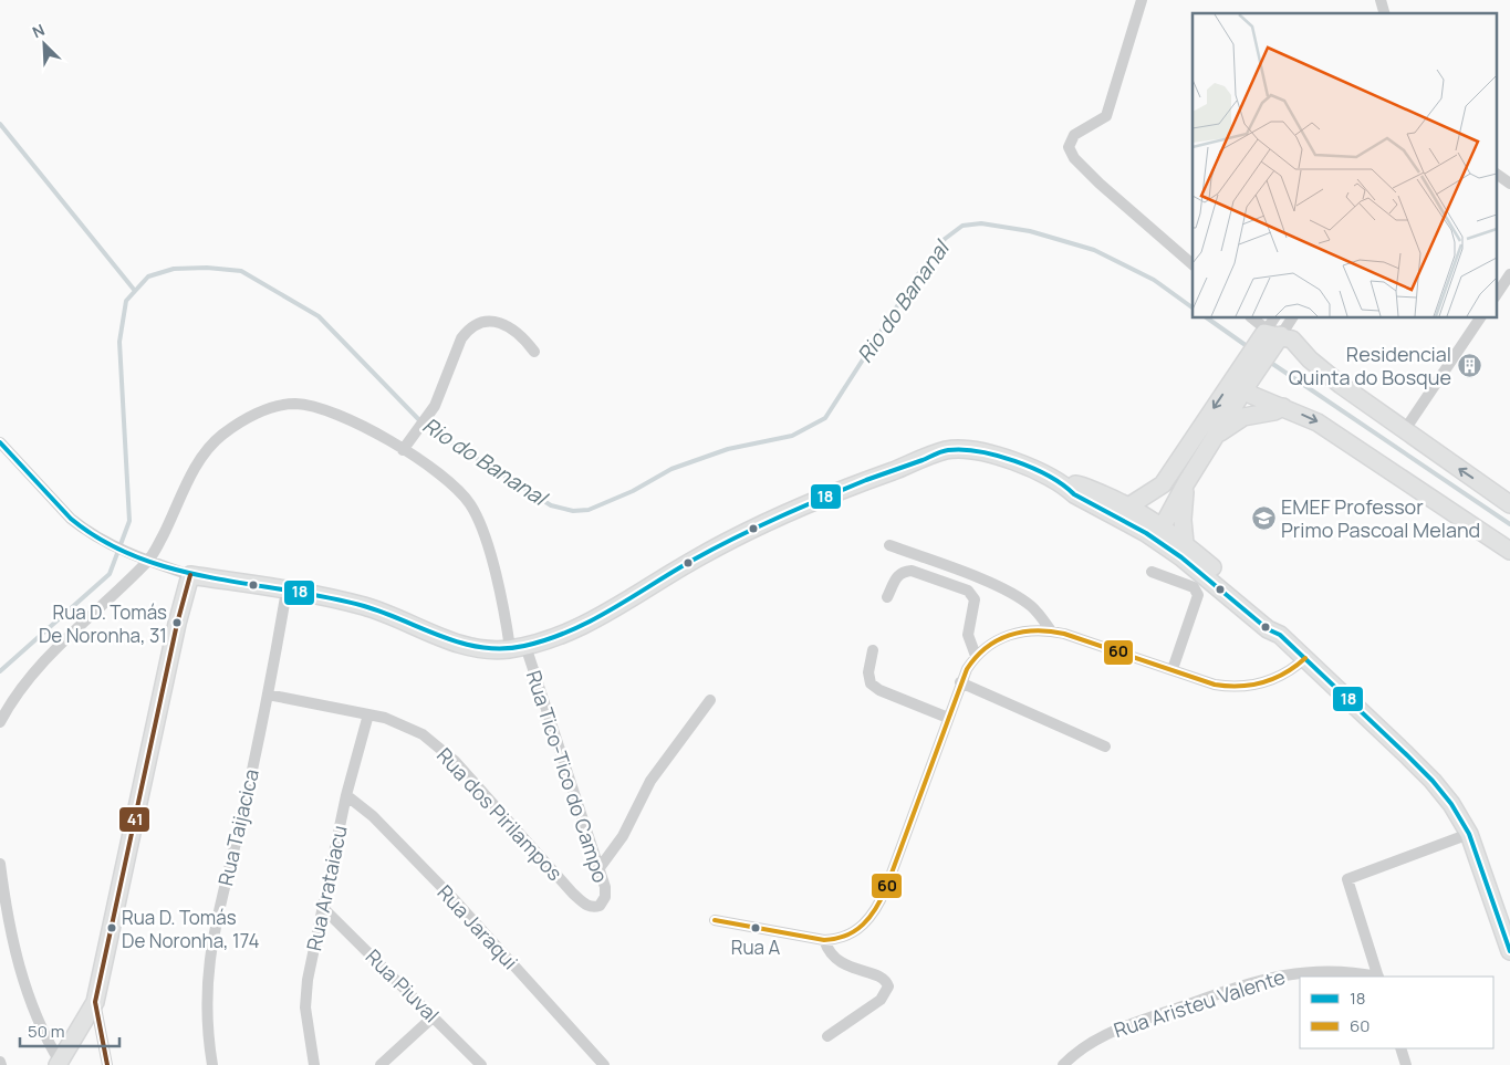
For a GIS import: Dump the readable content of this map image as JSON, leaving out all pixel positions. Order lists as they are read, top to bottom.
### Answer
{
  "streets": {
    "street": [
      "Rua Tico-Tico do Campo",
      "Rua dos Pirilampos",
      "Rua Taijacica",
      "Rua Arataiacu",
      "Rua Jaraqui",
      "Rua Piuval",
      "Rua Aristeu Valente"
    ]
  },
  "crossings": [
    ["Rua Tico-Tico do Campo", "Rua dos Pirilampos"],
    ["Rua dos Pirilampos", "Rua Taijacica"],
    ["Rua dos Pirilampos", "Rua Arataiacu"],
    ["Rua Arataiacu", "Rua Jaraqui"],
    ["Rua Arataiacu", "Rua Piuval"]
  ],
  "water": ["Rio do Bananal"],
  "places": {
    "building": ["Residencial Quinta do Bosque"],
    "school or university": ["EMEF Professor Primo Pascoal Meland"],
    "other": ["Rua D. Tomás De Noronha, 31", "Rua D. Tomás De Noronha, 174", "Rua A"]
  },
  "lines": ["transit line 18", "transit line 41", "transit line 60"],
  "legend": ["18", "60"],
  "scale_bar": "50 m",
  "north": "top left"
}
